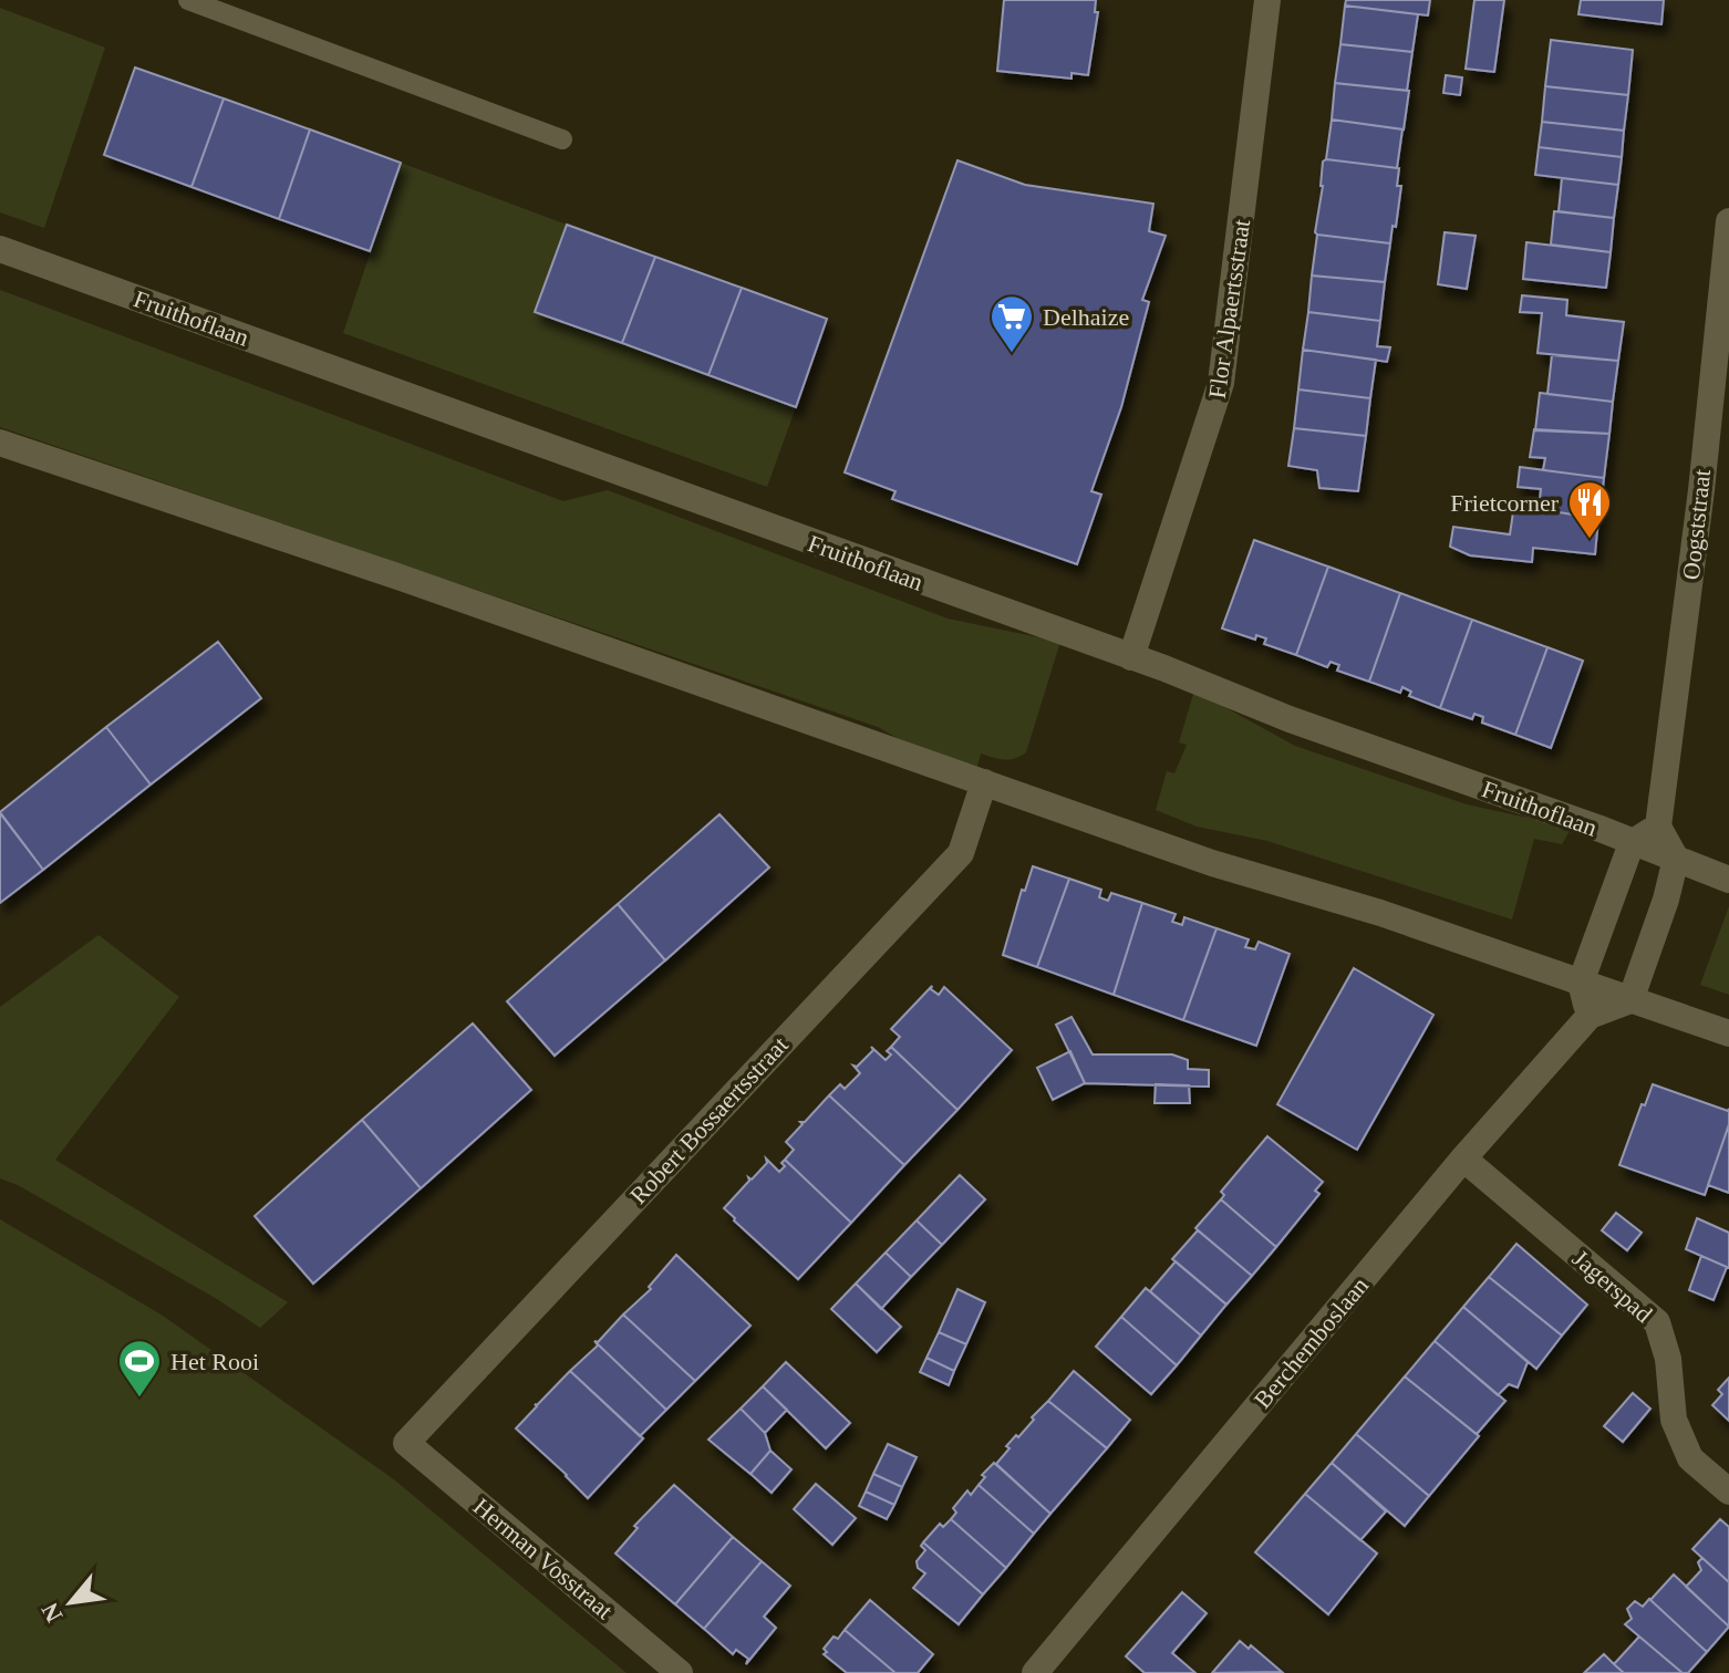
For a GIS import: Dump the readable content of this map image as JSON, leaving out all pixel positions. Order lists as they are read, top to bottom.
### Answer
{
  "streets": {
    "street": [
      "Flor Alpaertsstraat",
      "Fruithoflaan",
      "Oogststraat",
      "Robert Bossaertsstraat",
      "Jagerspad",
      "Berchemboslaan",
      "Herman Vosstraat"
    ]
  },
  "crossings": [
    ["Flor Alpaertsstraat", "Fruithoflaan"],
    ["Robert Bossaertsstraat", "Herman Vosstraat"],
    ["Jagerspad", "Berchemboslaan"]
  ],
  "places": {
    "supermarket": ["Delhaize"],
    "restaurant": ["Frietcorner"],
    "sports": ["Het Rooi"]
  },
  "north": "bottom left"
}
